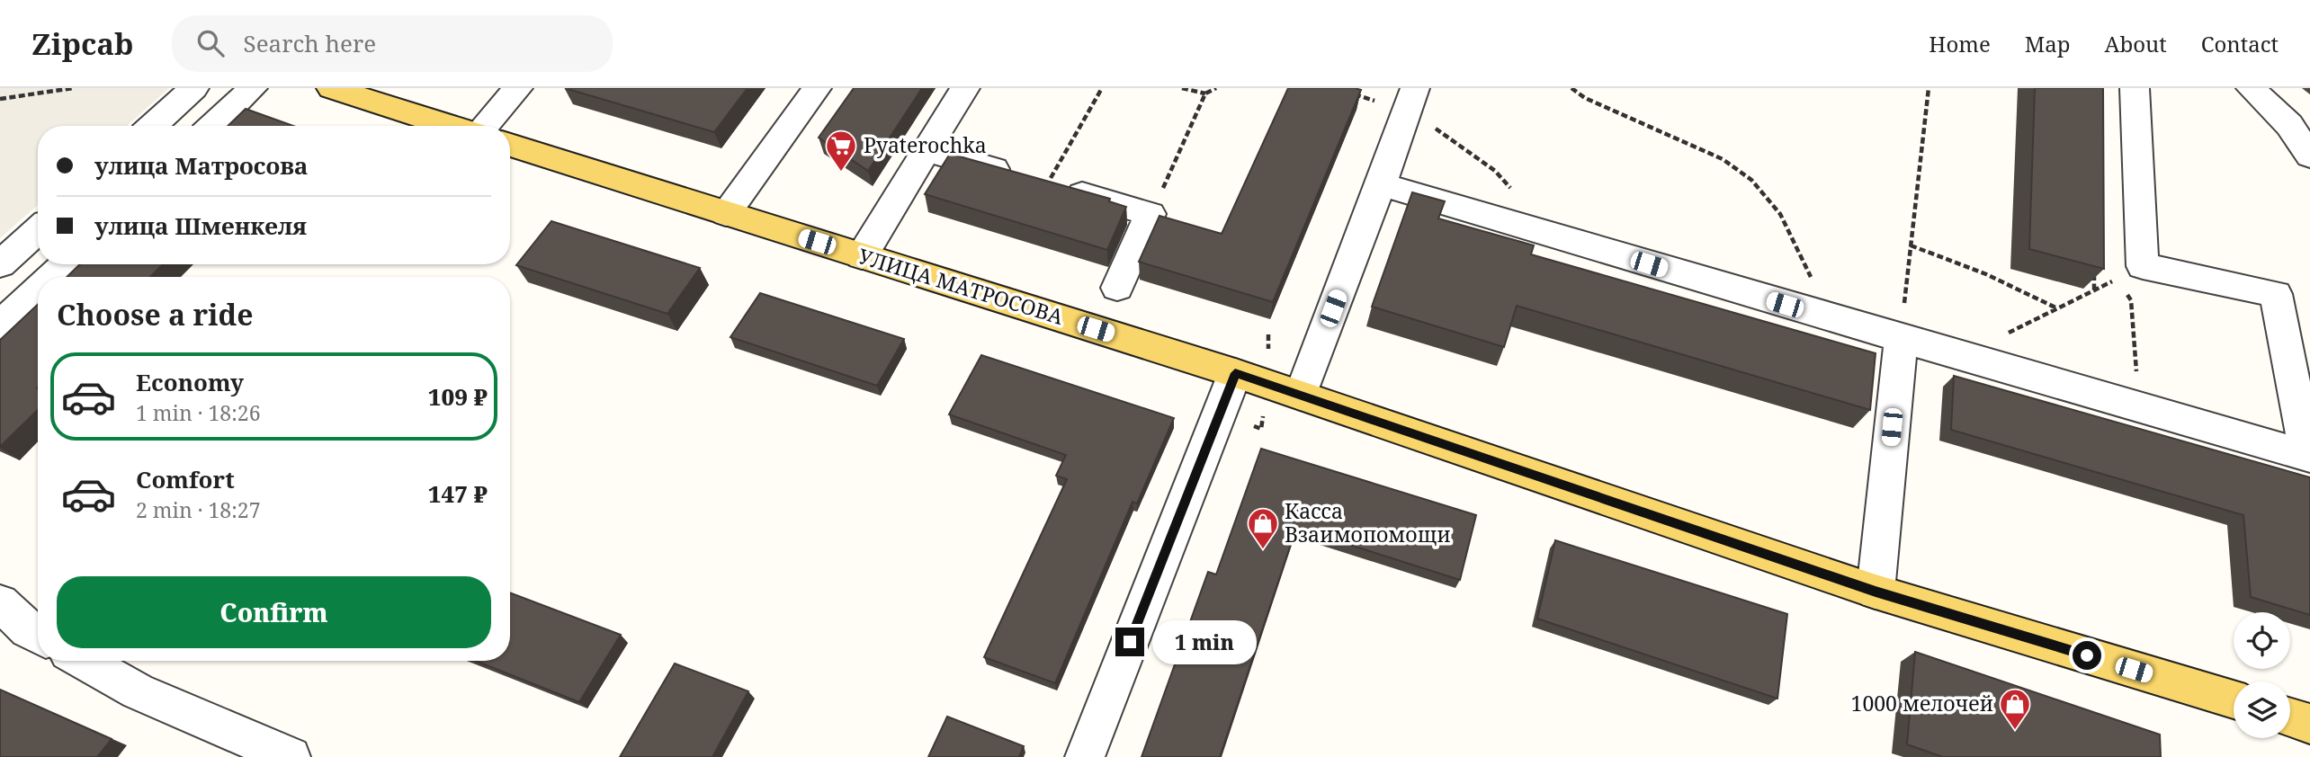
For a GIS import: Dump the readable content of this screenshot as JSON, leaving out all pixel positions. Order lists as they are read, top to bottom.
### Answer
{
  "streets": {
    "main road": ["УЛИЦА МАТРОСОВА"]
  },
  "places": {
    "supermarket": ["Pyaterochka"],
    "shop": ["Касса Взаимопомощи", "1000 мелочей"]
  },
  "page": {
    "header": "Zipcab",
    "search": "Search here",
    "nav": [
      "Home",
      "Map",
      "About",
      "Contact"
    ],
    "banner": ["улица Матросова", "улица Шменкеля"],
    "heading": "Choose a ride",
    "list": [
      {
        "name": "Economy",
        "note": "1 min · 18:26",
        "value": "109 ₽"
      },
      {
        "name": "Comfort",
        "note": "2 min · 18:27",
        "value": "147 ₽"
      }
    ],
    "buttons": "Confirm",
    "bubble": "1 min"
  }
}
